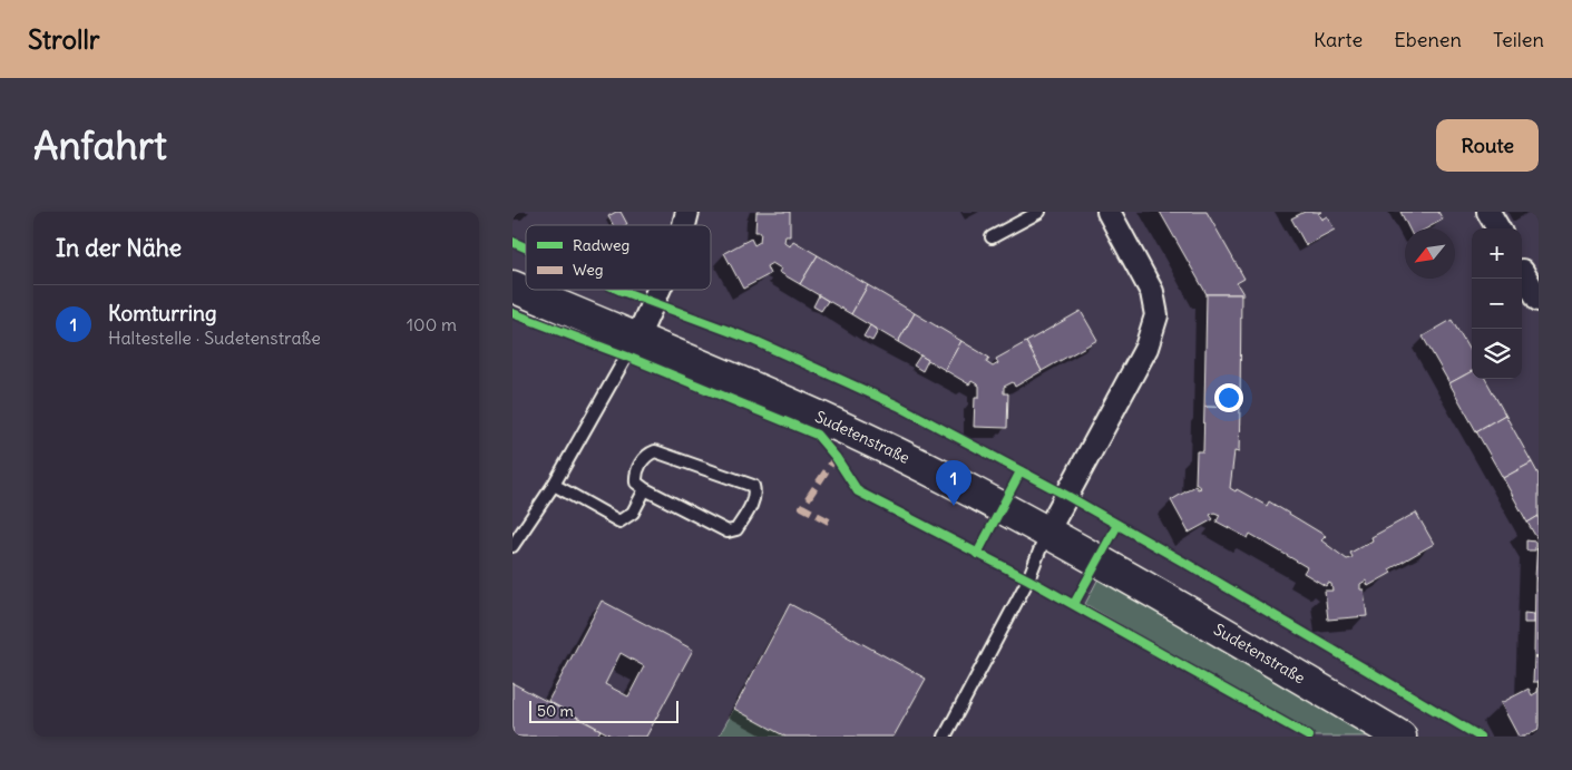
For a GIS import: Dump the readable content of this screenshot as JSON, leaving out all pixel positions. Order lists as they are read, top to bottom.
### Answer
{
  "streets": {
    "street": ["Sudetenstraße"]
  },
  "legend": ["Radweg", "Weg"],
  "scale_bar": "50 m",
  "north": "bottom left",
  "page": {
    "header": "Strollr",
    "nav": ["Karte", "Ebenen", "Teilen"],
    "buttons": "Route",
    "title": "Anfahrt",
    "heading": "In der Nähe",
    "map_buttons": ["+", "−"],
    "list": [
      {
        "mark": "1",
        "name": "Komturring",
        "note": "Haltestelle · Sudetenstraße",
        "value": "100 m"
      }
    ],
    "pins": "1",
    "scale": "50 m"
  }
}
